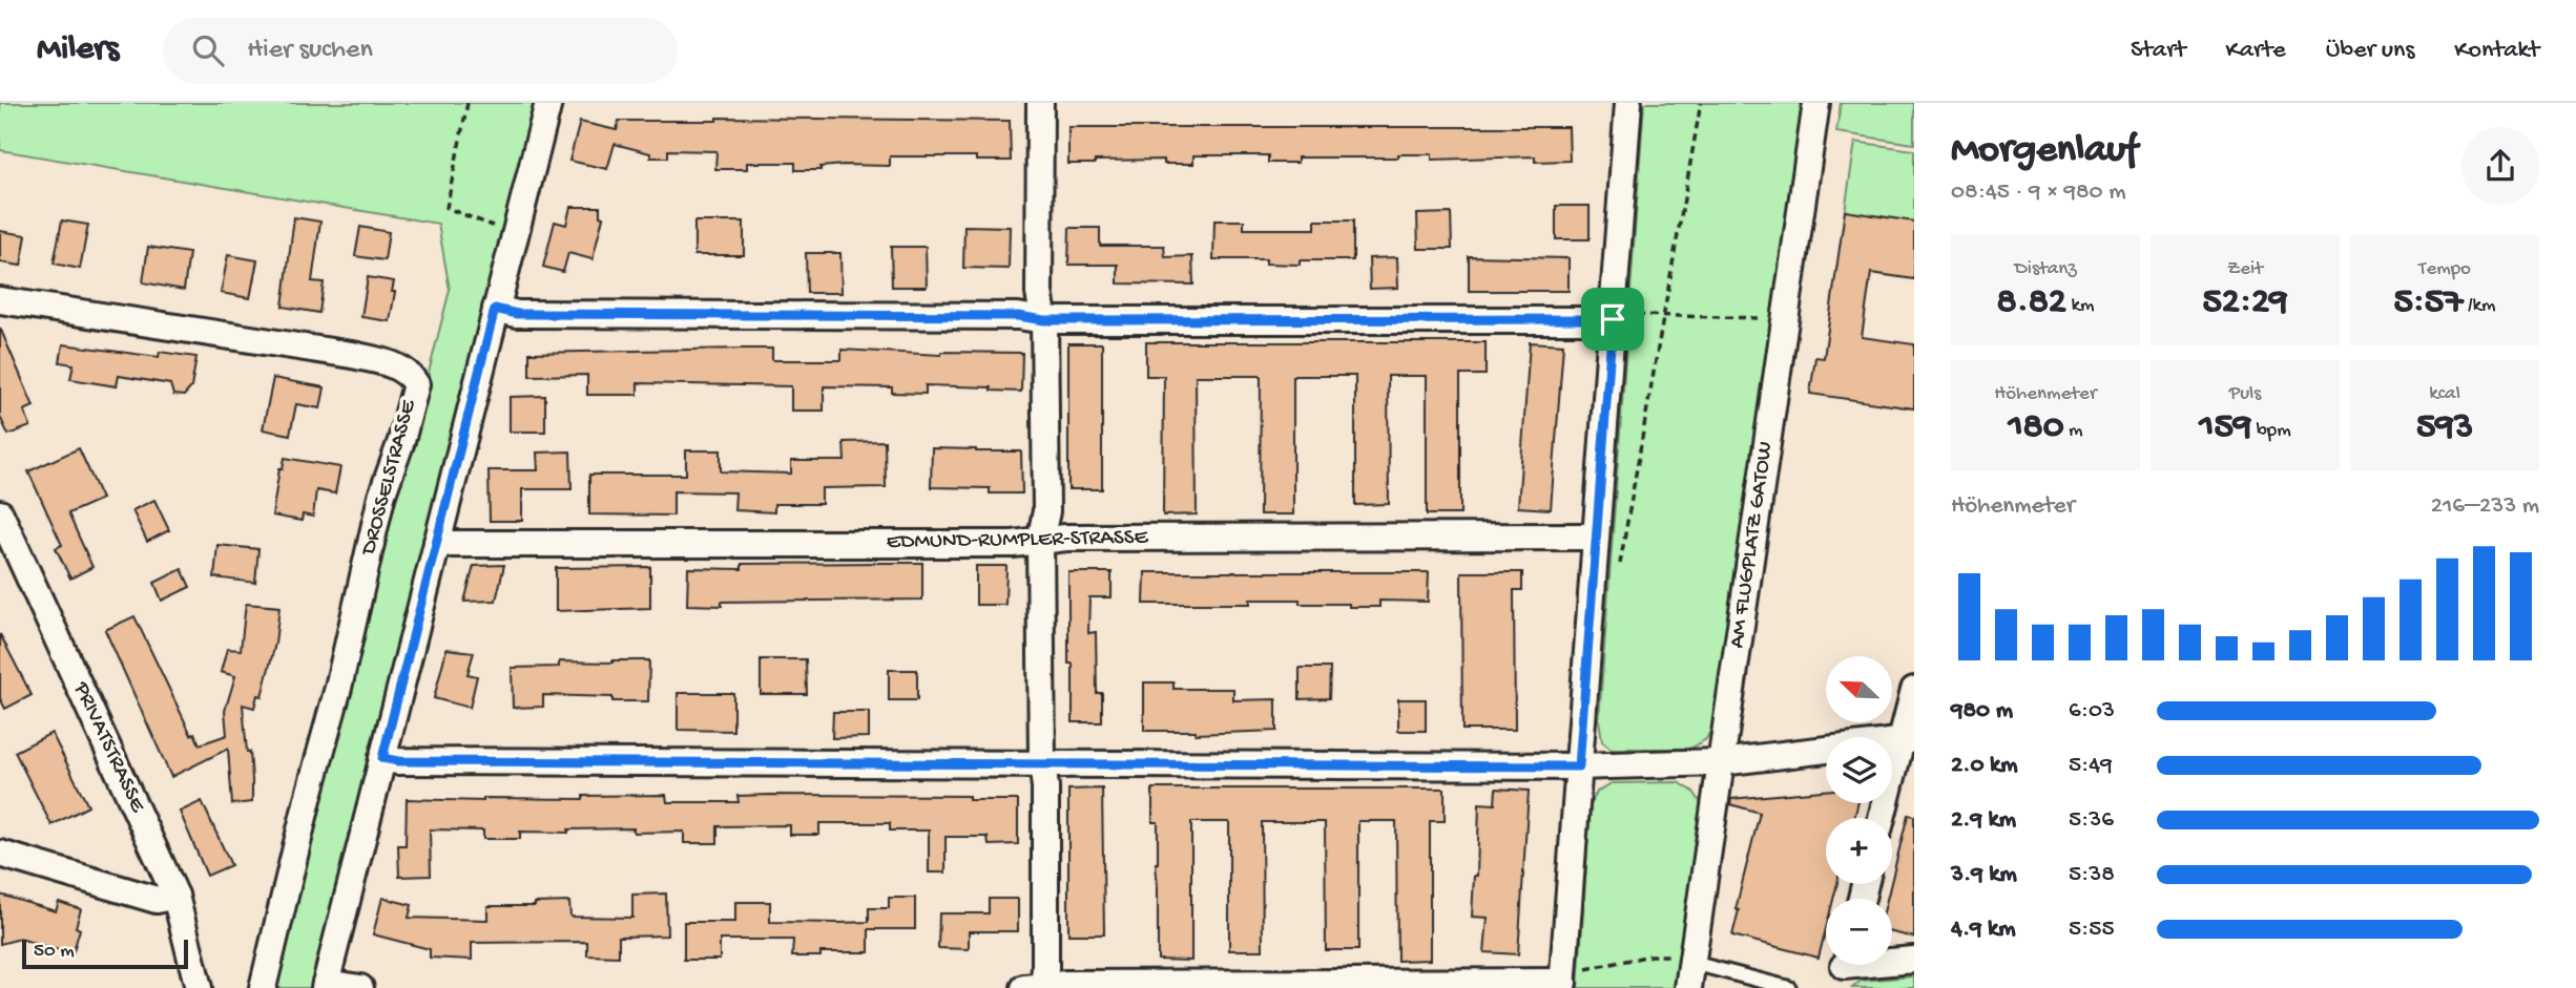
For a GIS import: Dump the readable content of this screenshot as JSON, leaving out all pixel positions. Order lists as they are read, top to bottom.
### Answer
{
  "streets": {
    "street": [
      "DROSSELSTRASSE",
      "EDMUND-RUMPLER-STRASSE",
      "AM FLUGPLATZ GATOW",
      "PRIVATSTRASSE"
    ]
  },
  "scale_bar": "50 m",
  "north": "top left",
  "page": {
    "header": "Milers",
    "search": "Hier suchen",
    "nav": [
      "Start",
      "Karte",
      "Über uns",
      "Kontakt"
    ],
    "heading": ["Morgenlauf", "08:45 · 9 × 980 m"],
    "stats": [
      ["Distanz", "8.82 km"],
      ["Zeit", "52:29"],
      ["Tempo", "5:57 /km"],
      ["Höhenmeter", "180 m"],
      ["Puls", "159 bpm"],
      ["kcal", "593"]
    ],
    "chart": ["Höhenmeter", "216–233 m"],
    "map_buttons": ["+", "−"],
    "list": [
      {
        "name": "980 m",
        "note": "6:03"
      },
      {
        "name": "2.0 km",
        "note": "5:49"
      },
      {
        "name": "2.9 km",
        "note": "5:36"
      },
      {
        "name": "3.9 km",
        "note": "5:38"
      },
      {
        "name": "4.9 km",
        "note": "5:55"
      }
    ],
    "scale": "50 m"
  }
}
